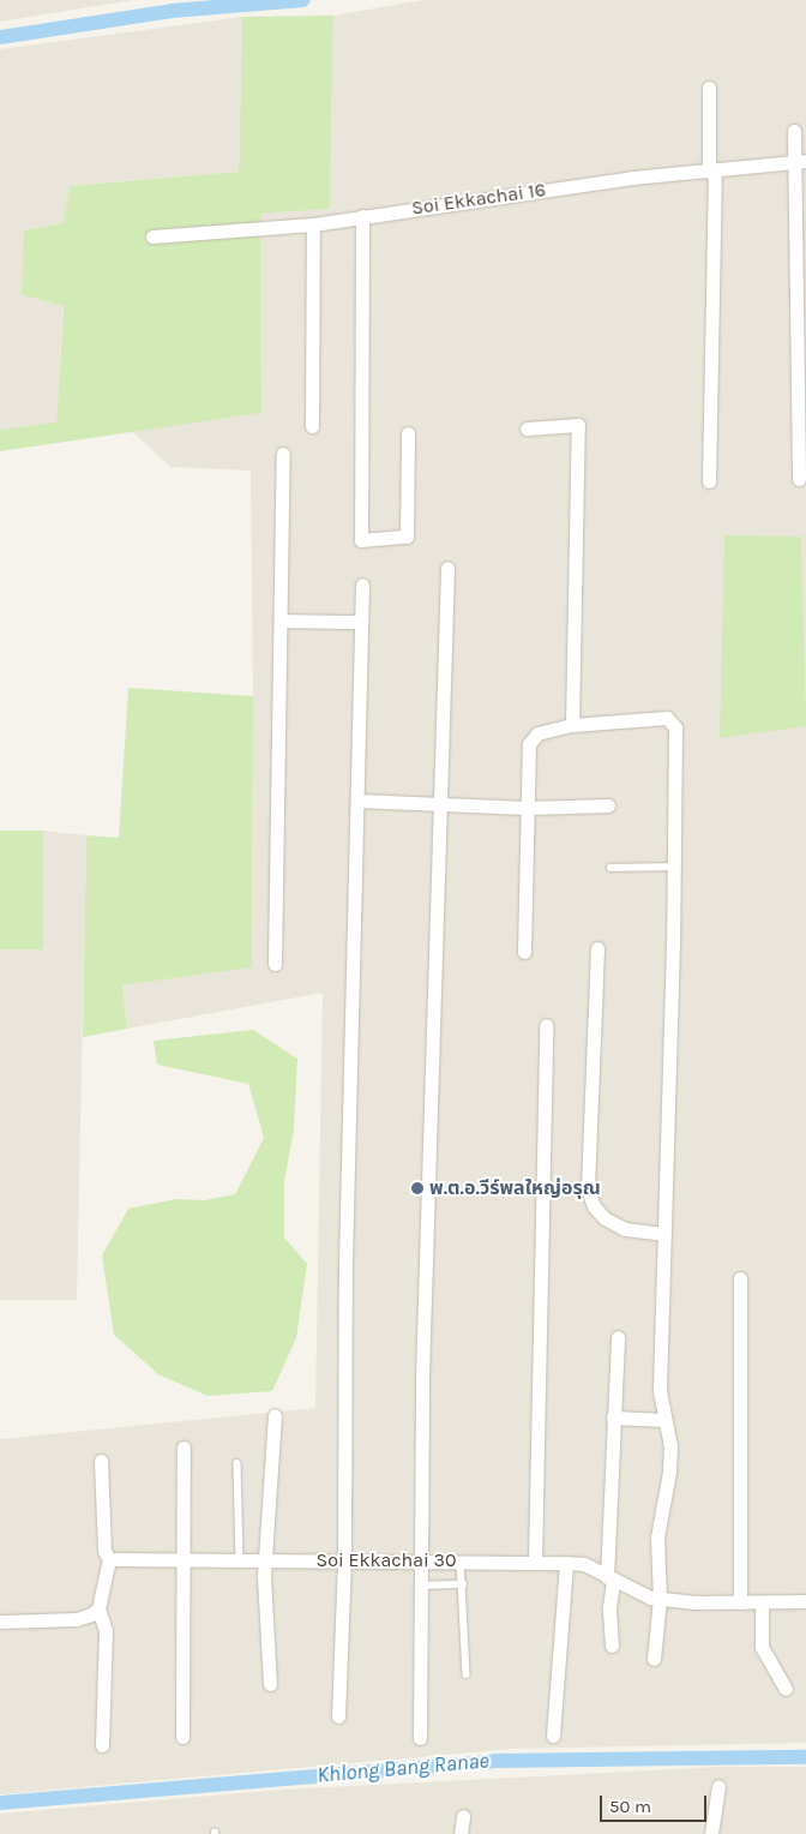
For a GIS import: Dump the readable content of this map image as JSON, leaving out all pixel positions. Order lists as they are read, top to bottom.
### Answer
{
  "streets": {
    "street": ["Soi Ekkachai 16", "Soi Ekkachai 30"]
  },
  "water": ["Khlong Bang Ranae"],
  "places": ["พ.ต.อ.วีร์พลใหญ่อรุณ"],
  "scale_bar": "50 m"
}
